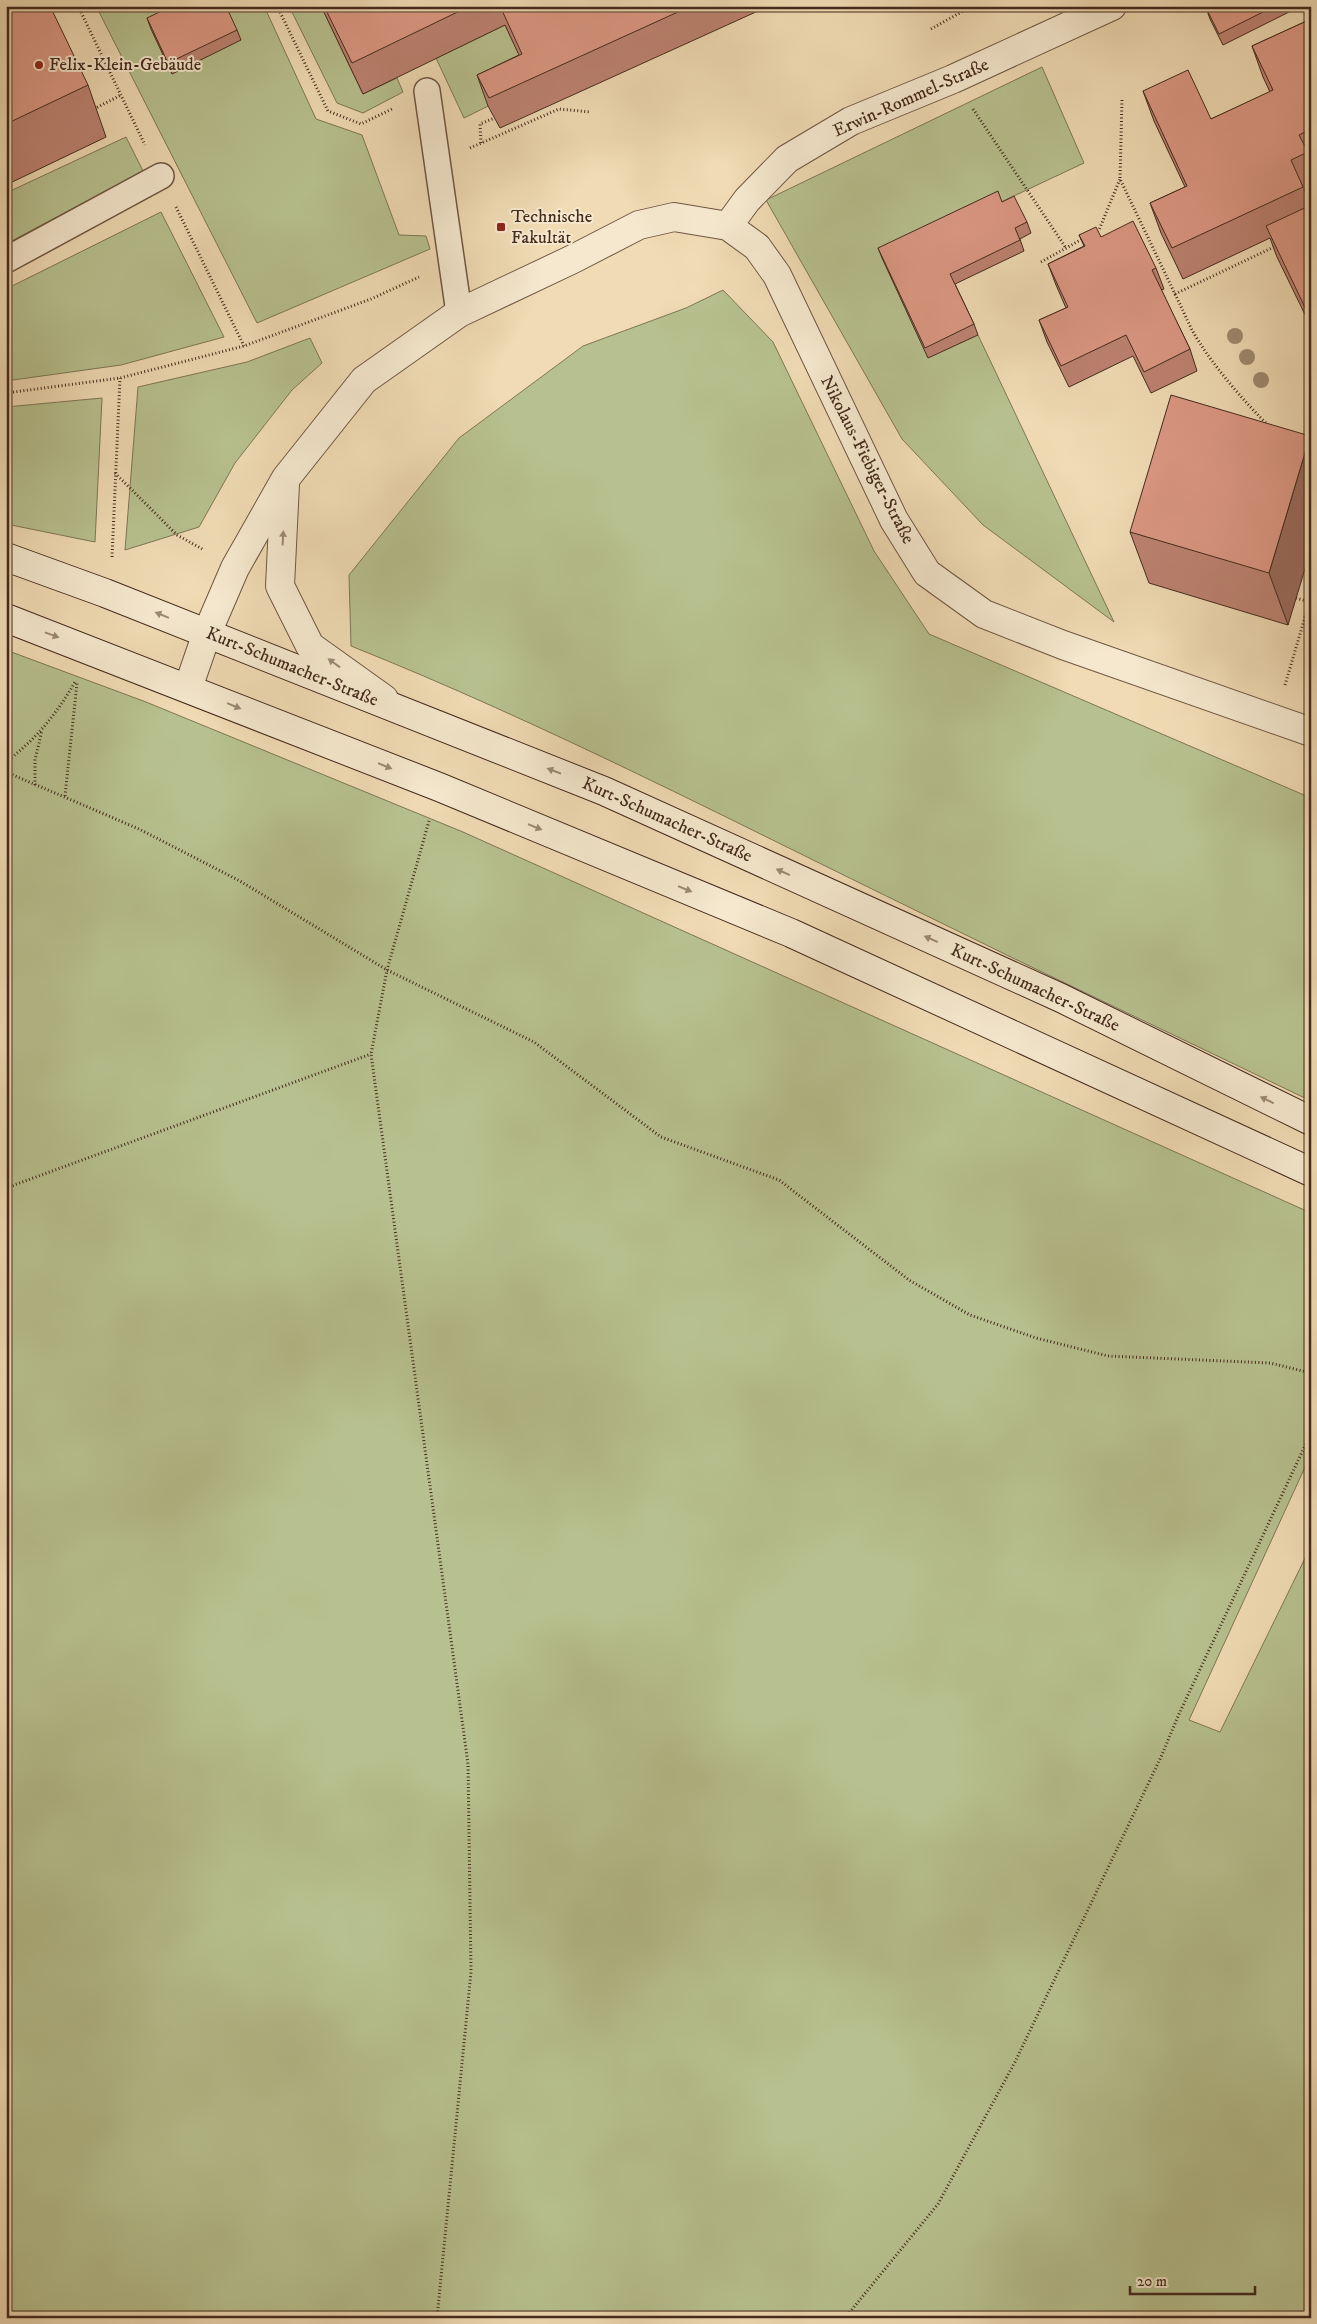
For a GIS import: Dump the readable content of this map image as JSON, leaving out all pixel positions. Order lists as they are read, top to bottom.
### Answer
{
  "streets": {
    "main road": ["Erwin-Rommel-Straße", "Nikolaus-Fiebiger-Straße", "Kurt-Schumacher-Straße"]
  },
  "crossings": [
    ["Erwin-Rommel-Straße", "Nikolaus-Fiebiger-Straße"]
  ],
  "places": {
    "other": ["Felix-Klein-Gebäude"],
    "transit": ["Technische Fakultät"]
  },
  "scale_bar": "20 m"
}
